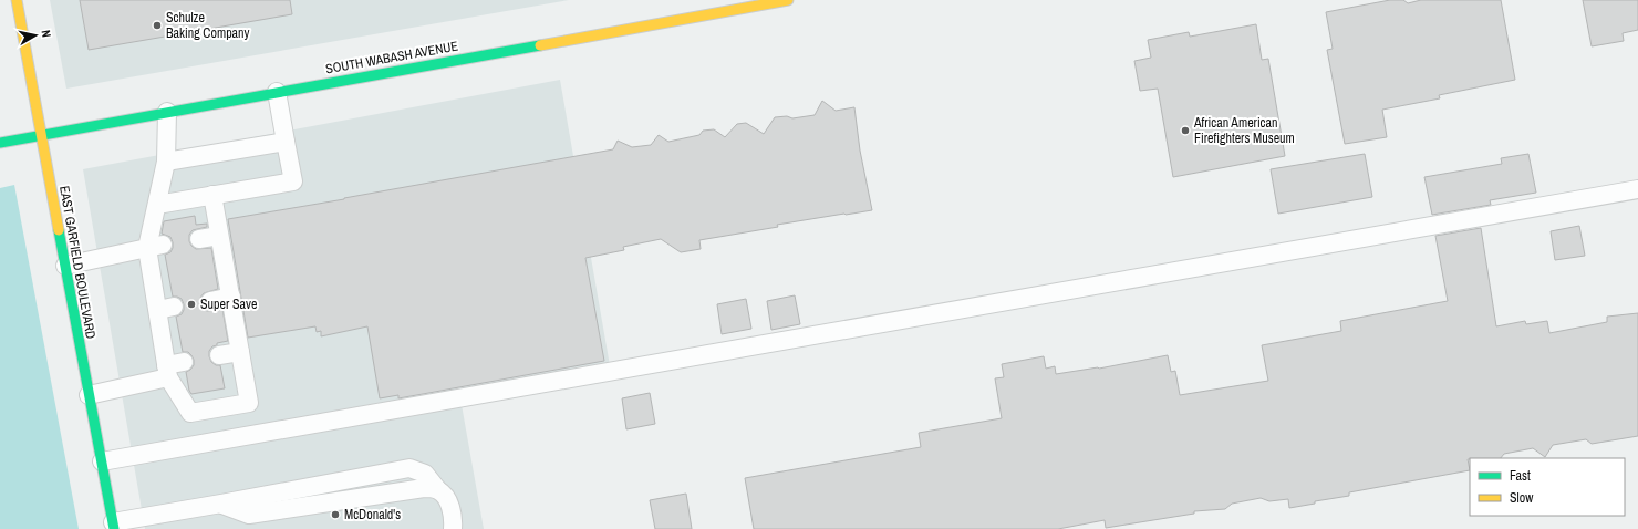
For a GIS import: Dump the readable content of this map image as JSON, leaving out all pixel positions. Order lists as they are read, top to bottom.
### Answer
{
  "streets": {
    "street": ["SOUTH WABASH AVENUE", "EAST GARFIELD BOULEVARD"]
  },
  "crossings": [
    ["SOUTH WABASH AVENUE", "EAST GARFIELD BOULEVARD"]
  ],
  "places": [
    "Schulze Baking Company",
    "African American Firefighters Museum",
    "Super Save",
    "McDonald's"
  ],
  "legend": ["Fast", "Slow"],
  "north": "right"
}
